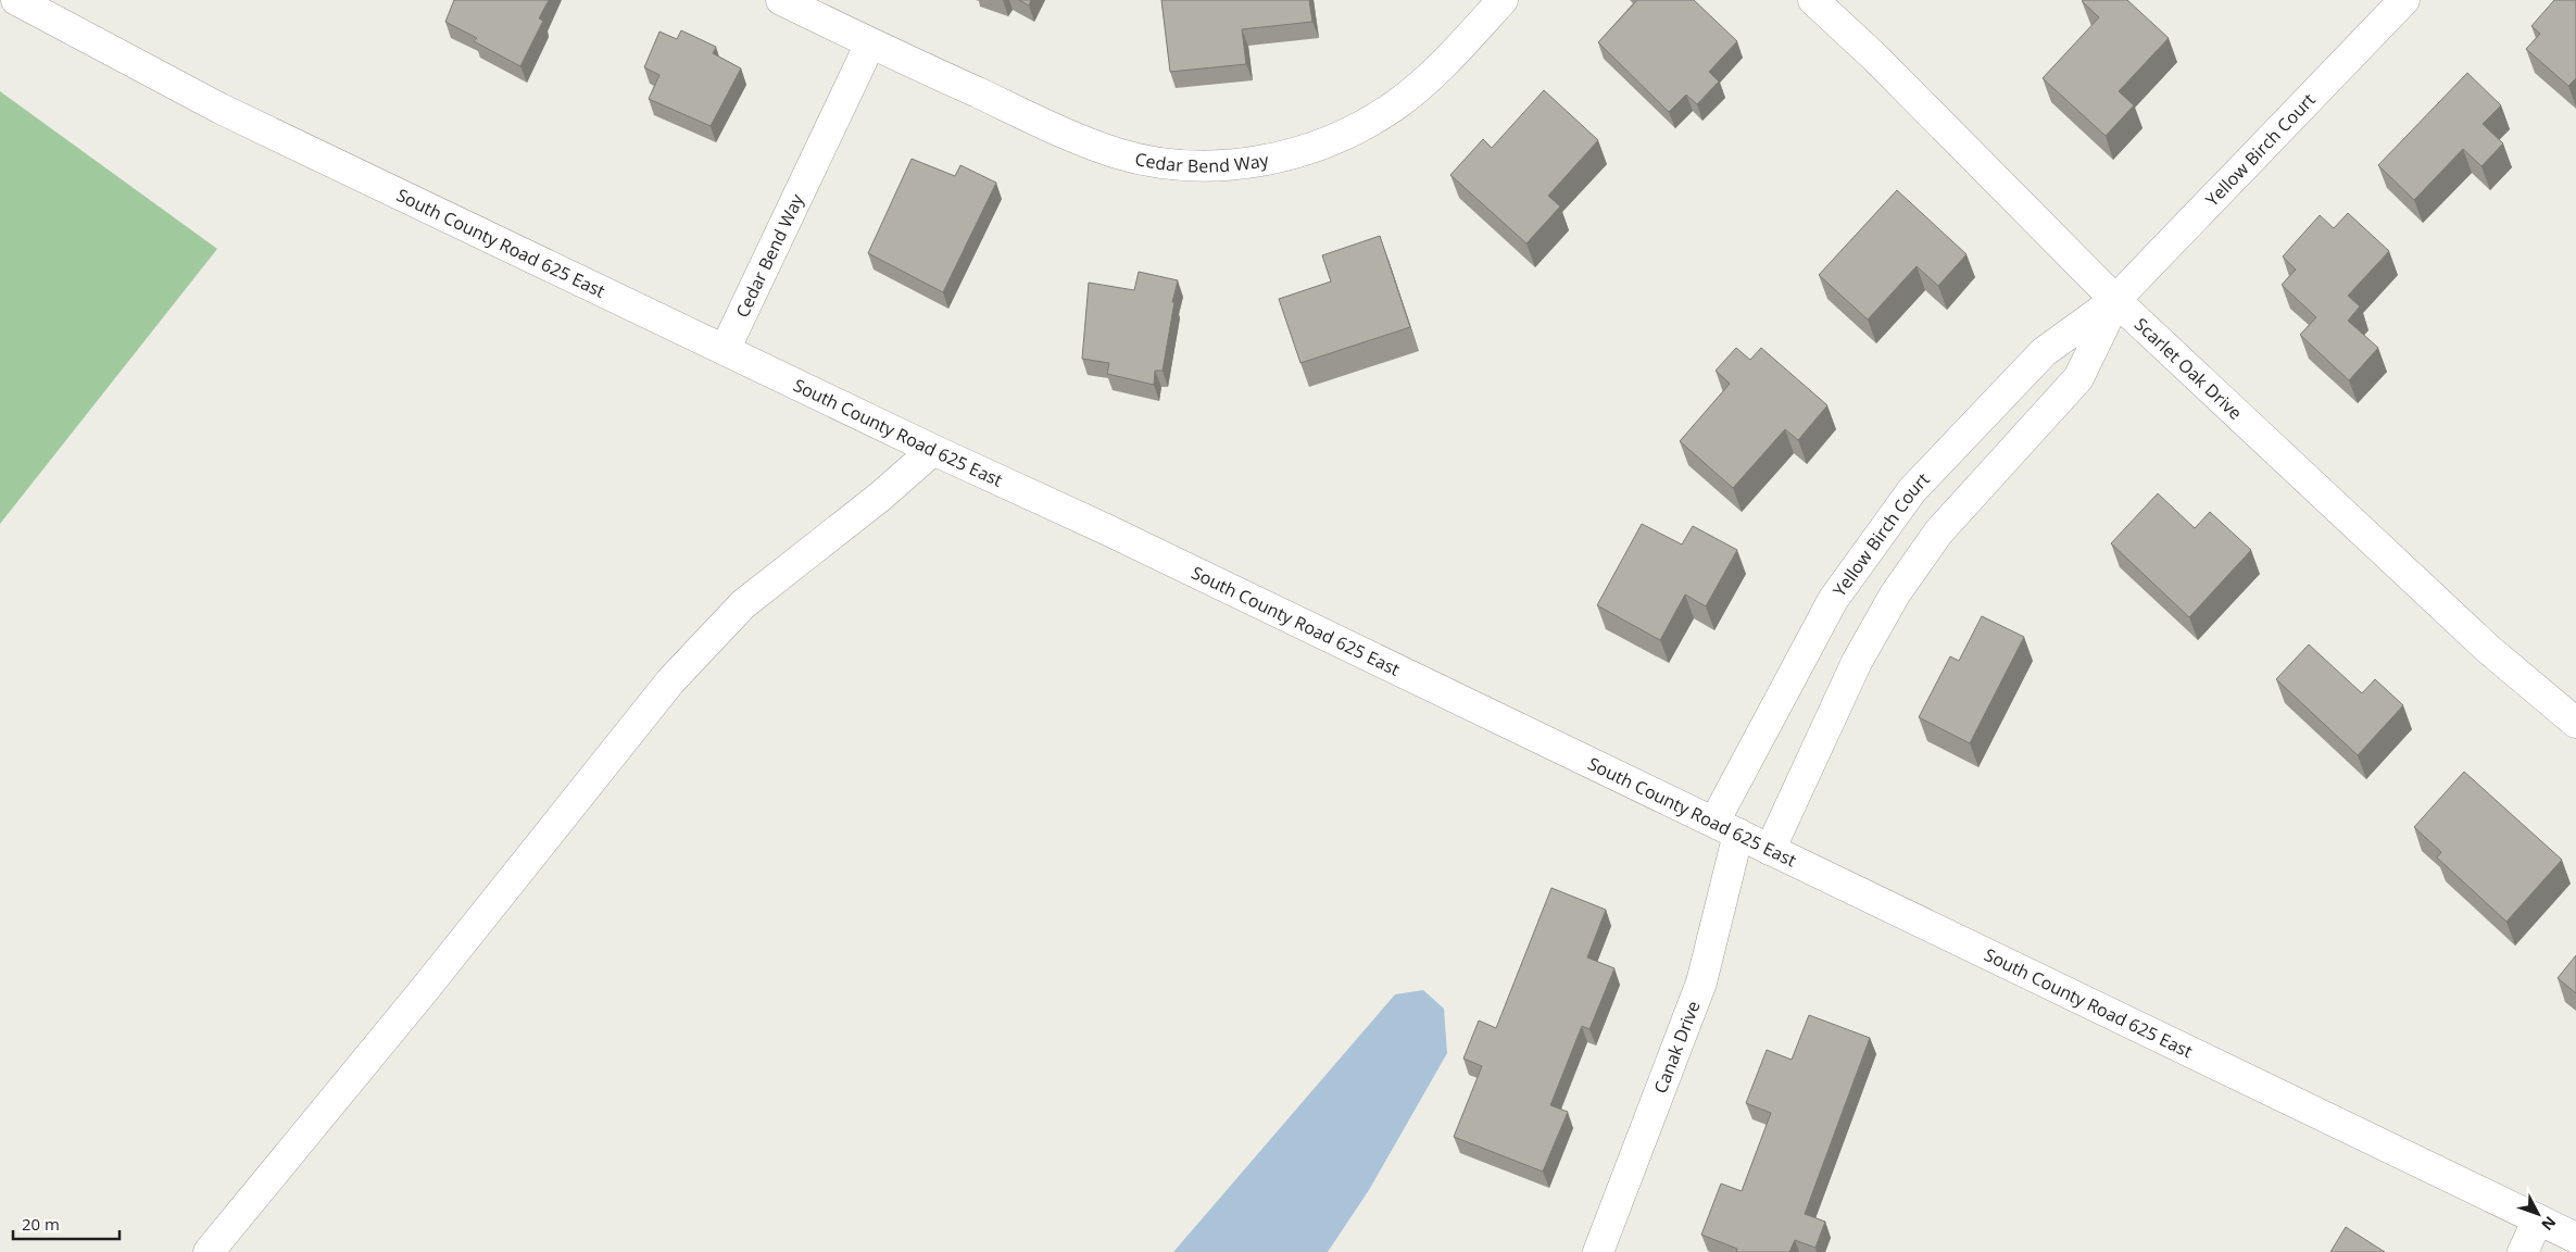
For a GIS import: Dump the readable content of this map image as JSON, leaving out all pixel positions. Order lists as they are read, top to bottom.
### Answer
{
  "streets": {
    "street": [
      "Yellow Birch Court",
      "Cedar Bend Way",
      "South County Road 625 East",
      "Scarlet Oak Drive",
      "Canak Drive"
    ]
  },
  "crossings": [
    ["Yellow Birch Court", "South County Road 625 East"],
    ["Yellow Birch Court", "Scarlet Oak Drive"],
    ["Yellow Birch Court", "Canak Drive"],
    ["Cedar Bend Way", "South County Road 625 East"],
    ["South County Road 625 East", "Canak Drive"]
  ],
  "scale_bar": "20 m",
  "north": "bottom right"
}
